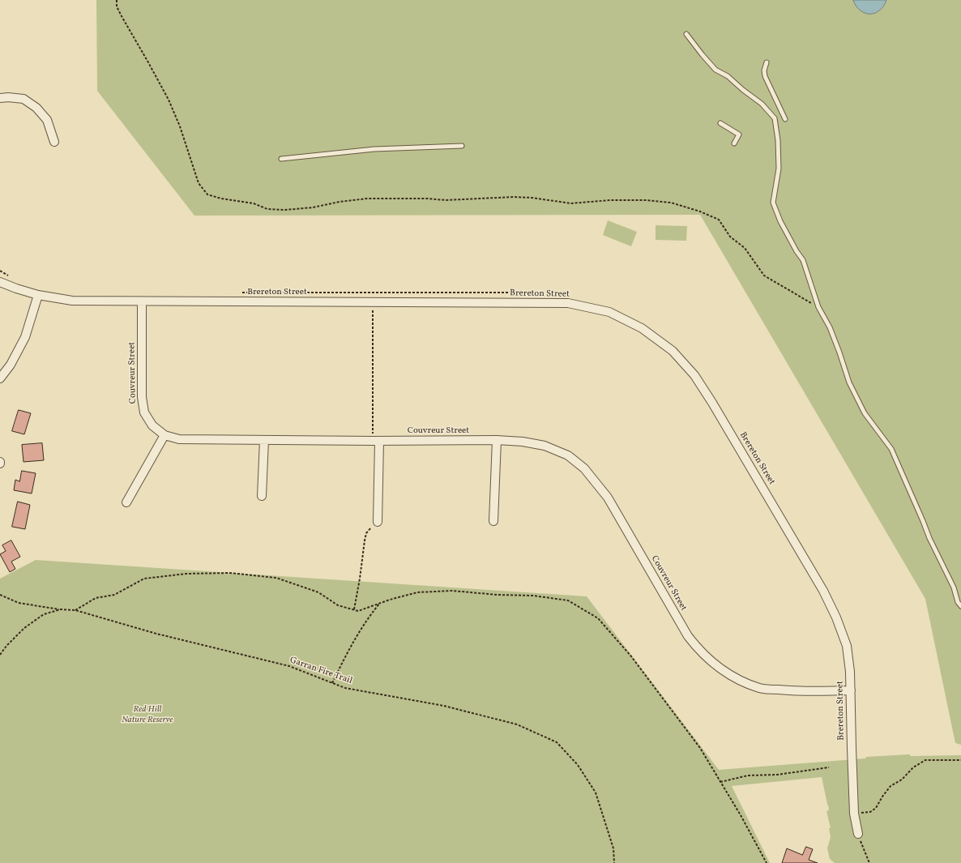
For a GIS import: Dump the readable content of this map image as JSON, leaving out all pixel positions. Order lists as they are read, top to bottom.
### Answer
{
  "streets": {
    "street": ["Brereton Street", "Couvreur Street"],
    "path": ["Garran Fire Trail"]
  },
  "crossings": [
    ["Brereton Street", "Couvreur Street"]
  ],
  "parks": ["Red Hill Nature Reserve"]
}
